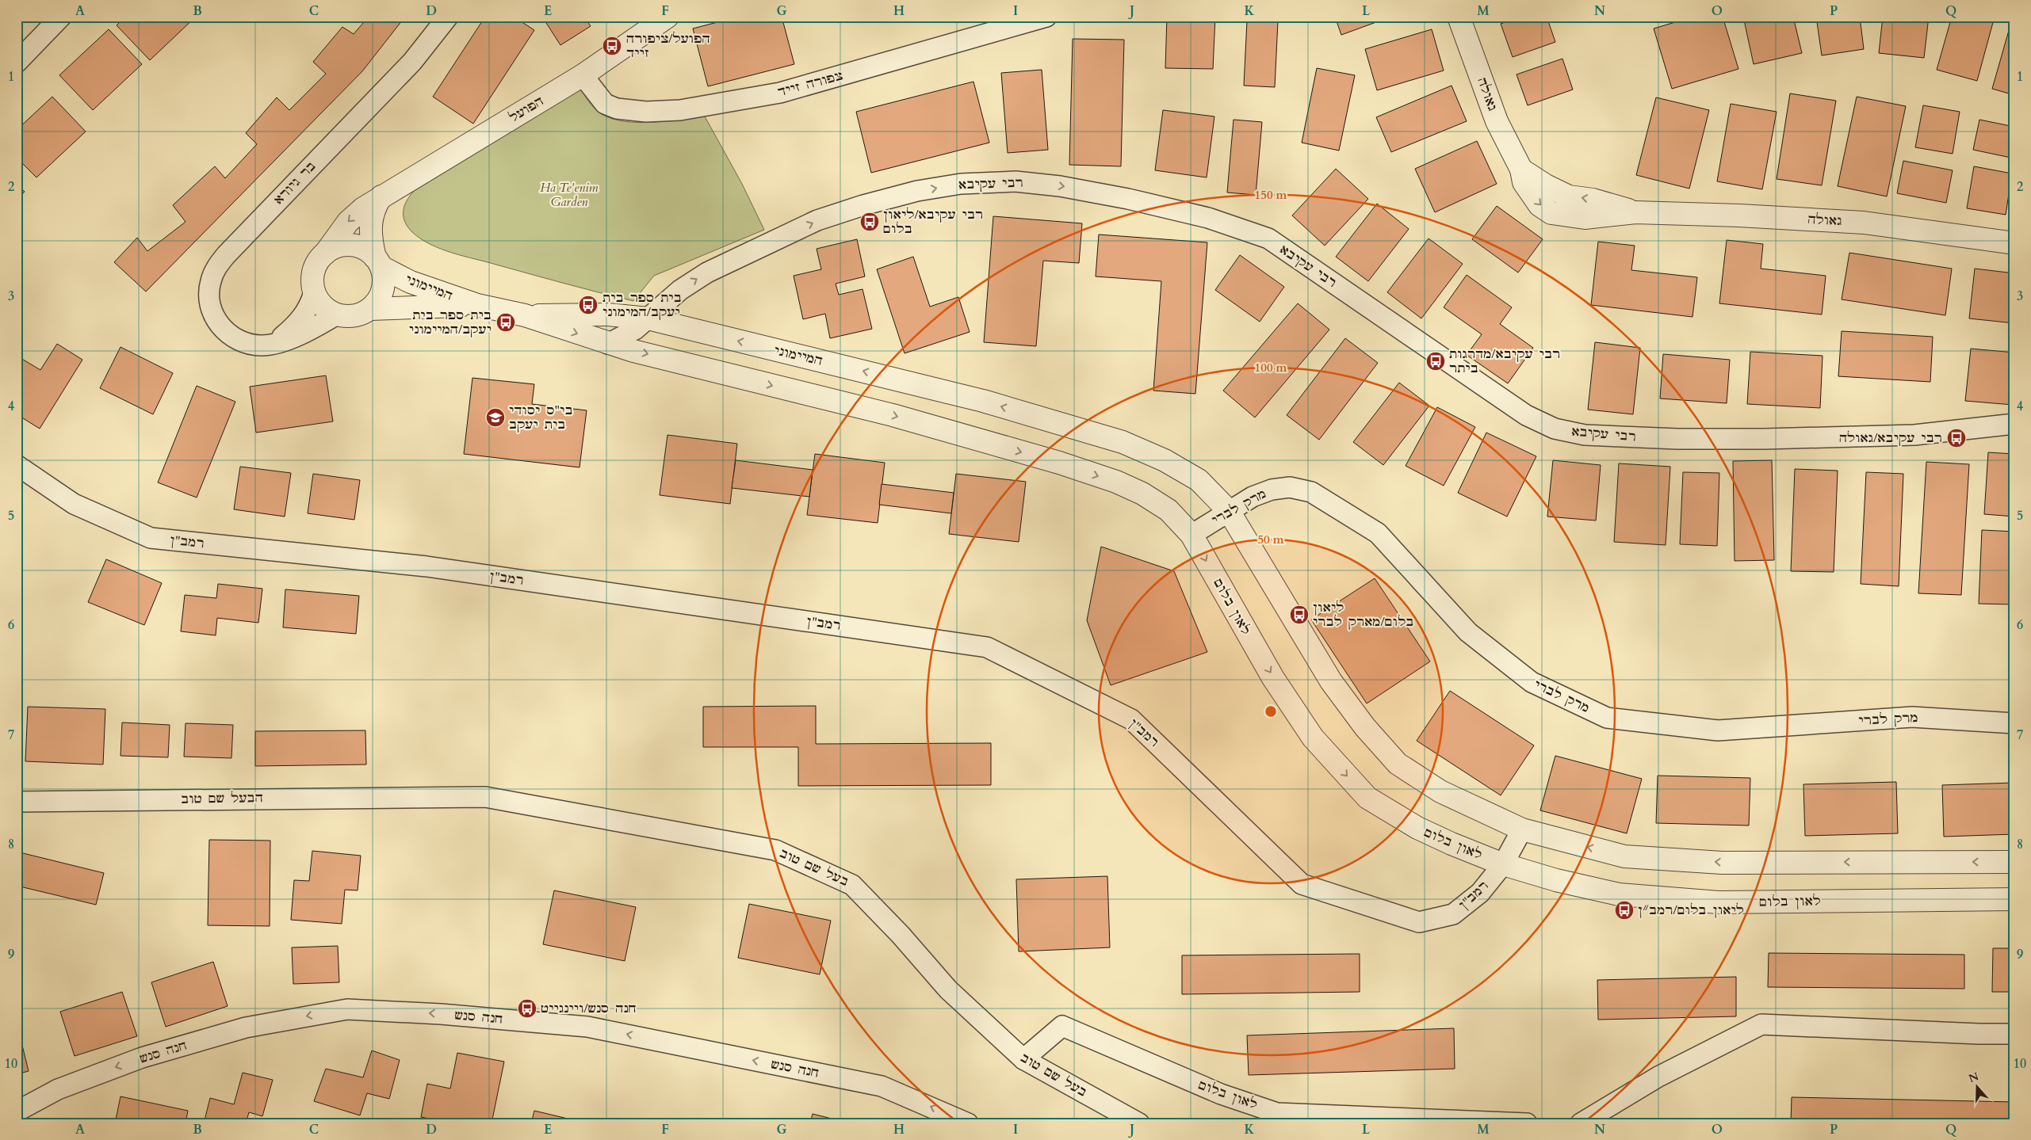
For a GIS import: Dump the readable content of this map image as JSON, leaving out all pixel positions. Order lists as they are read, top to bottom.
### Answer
{
  "streets": {
    "street": [
      "צפורה זייד",
      "גאולה",
      "הפועל",
      "בר גיורא",
      "רבי עקיבא",
      "המיימוני",
      "מרק לברי",
      "רמב\"ן",
      "לאון בלום",
      "הבעל שם טוב",
      "בעל שם טוב",
      "חנה סנש"
    ]
  },
  "crossings": [
    ["צפורה זייד", "הפועל"],
    ["הפועל", "בר גיורא"],
    ["הפועל", "המיימוני"],
    ["בר גיורא", "המיימוני"],
    ["רבי עקיבא", "המיימוני"],
    ["המיימוני", "מרק לברי"],
    ["המיימוני", "לאון בלום"],
    ["מרק לברי", "לאון בלום"],
    ["רמב\"ן", "לאון בלום"],
    ["לאון בלום", "בעל שם טוב"],
    ["הבעל שם טוב", "בעל שם טוב"]
  ],
  "one_way": ["רבי עקיבא", "חנה סנש"],
  "parks": ["Ha Te'enim Garden"],
  "places": {
    "bus stop": [
      "הפועל/ציפורה זייד",
      "רבי עקיבא/ליאון בלום",
      "בית ספר בית יעקב/המימוני",
      "בית ספר בית יעקב/המיימוני",
      "רבי עקיבא/מדרגות ביתר",
      "רבי עקיבא/גאולה",
      "ליאון בלום/מארק לברי",
      "ליאון בלום/רמב״ן",
      "חנה סנש/ויינגייט"
    ],
    "school or university": ["בי\"ס יסודי בית יעקב"]
  },
  "north": "top",
  "grid": {
    "columns": [
      "A",
      "B",
      "C",
      "D",
      "E",
      "F",
      "G",
      "H",
      "I",
      "J",
      "K",
      "L",
      "M",
      "N",
      "O",
      "P",
      "Q"
    ],
    "rows": [
      "1",
      "2",
      "3",
      "4",
      "5",
      "6",
      "7",
      "8",
      "9",
      "10"
    ]
  },
  "rings": ["150 m", "100 m", "50 m"]
}
